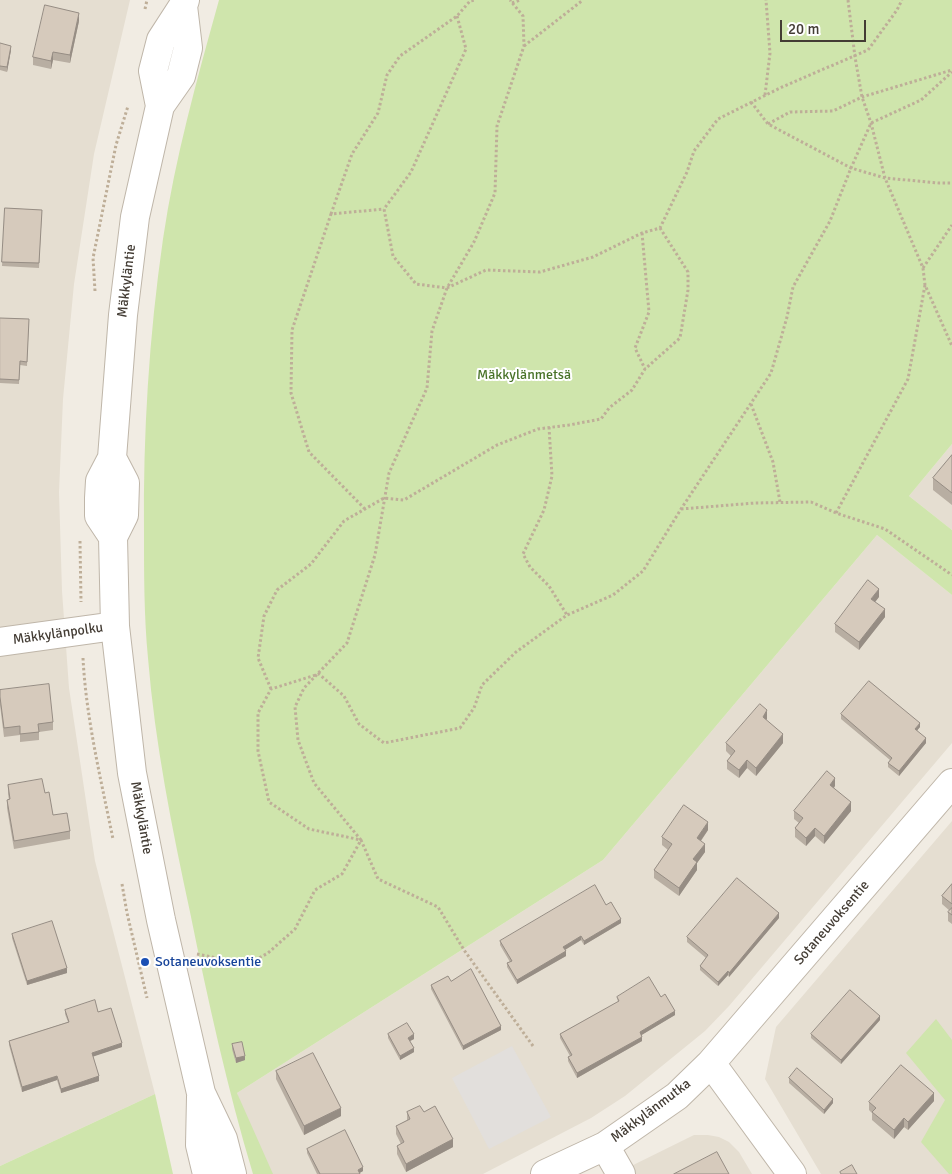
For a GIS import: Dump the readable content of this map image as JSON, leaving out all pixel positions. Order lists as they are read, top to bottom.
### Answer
{
  "streets": {
    "street": [
      "Mäkkyläntie",
      "Mäkkylänpolku",
      "Sotaneuvoksentie",
      "Mäkkylänmutka"
    ]
  },
  "crossings": [
    ["Mäkkyläntie", "Mäkkylänpolku"],
    ["Sotaneuvoksentie", "Mäkkylänmutka"]
  ],
  "parks": ["Mäkkylänmetsä"],
  "places": ["Sotaneuvoksentie"],
  "scale_bar": "20 m"
}
